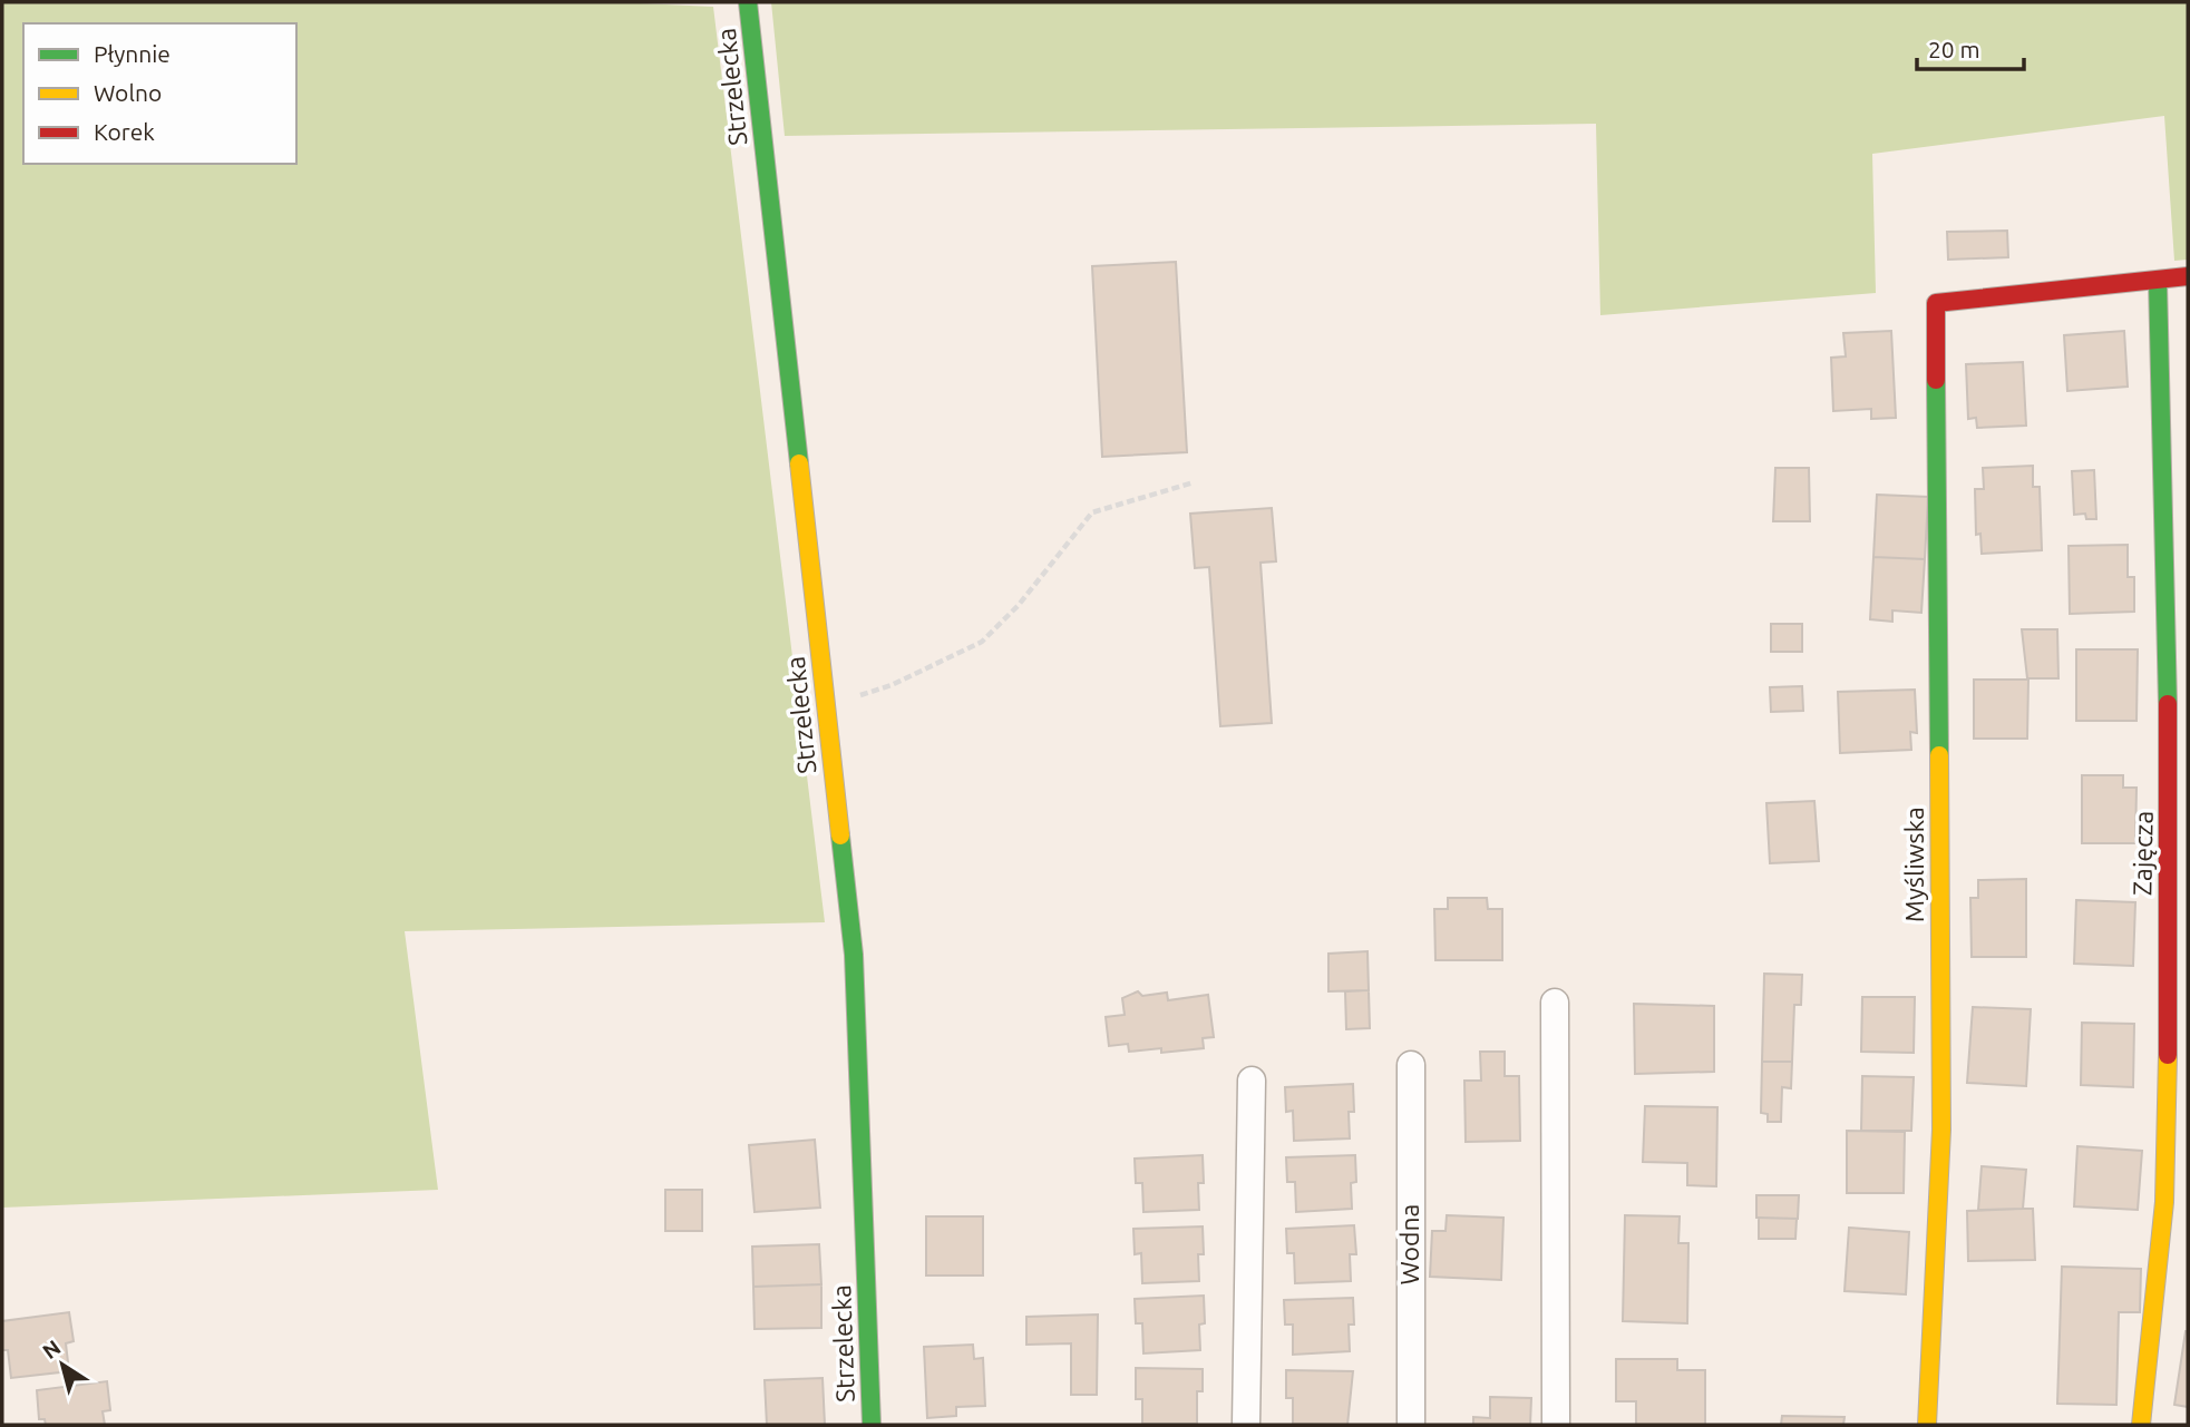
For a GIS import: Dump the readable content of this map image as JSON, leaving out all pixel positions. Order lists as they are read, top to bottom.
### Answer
{
  "streets": {
    "street": [
      "Strzelecka",
      "Zajęcza",
      "Myśliwska",
      "Wodna"
    ]
  },
  "crossings": [
    ["Zajęcza", "Myśliwska"]
  ],
  "legend": ["Płynnie", "Wolno", "Korek"],
  "scale_bar": "20 m",
  "north": "top left"
}
